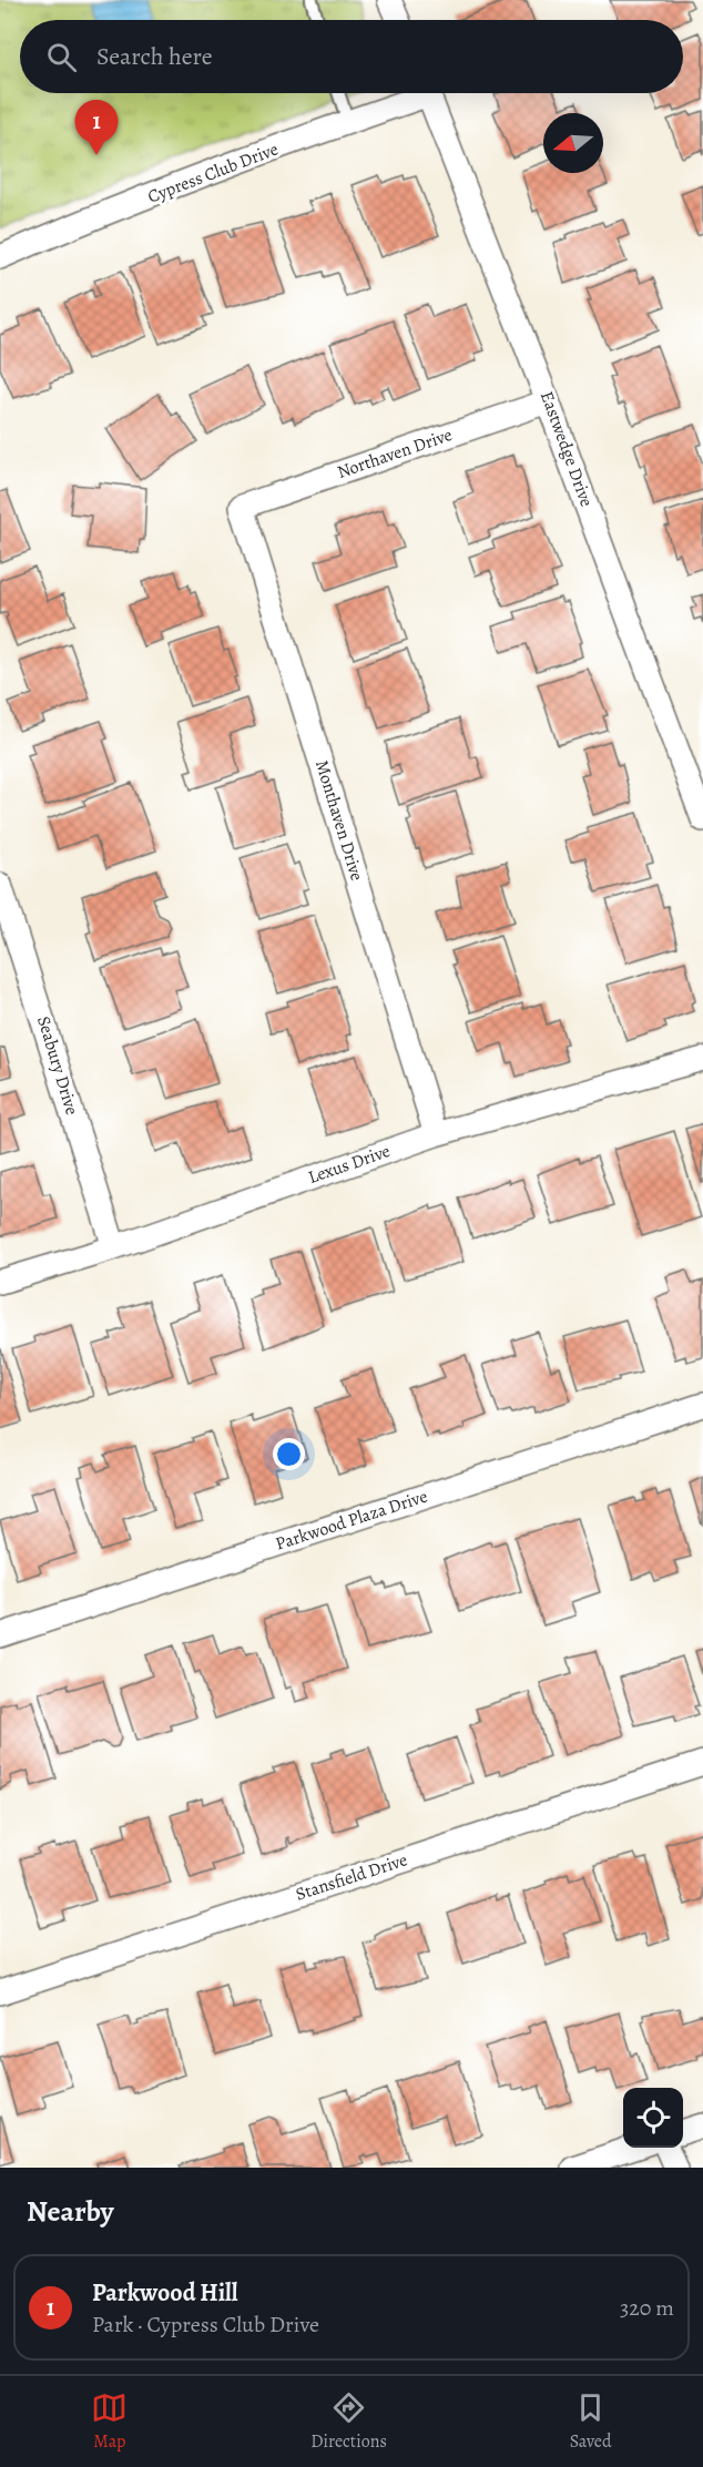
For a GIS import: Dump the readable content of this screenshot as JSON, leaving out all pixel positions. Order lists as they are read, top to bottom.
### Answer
{
  "streets": {
    "street": [
      "Cypress Club Drive",
      "Eastwedge Drive",
      "Northaven Drive",
      "Monthaven Drive",
      "Seabury Drive",
      "Lexus Drive",
      "Parkwood Plaza Drive",
      "Stansfield Drive"
    ]
  },
  "crossings": [
    ["Eastwedge Drive", "Northaven Drive"],
    ["Northaven Drive", "Monthaven Drive"],
    ["Monthaven Drive", "Lexus Drive"],
    ["Seabury Drive", "Lexus Drive"]
  ],
  "north": "left",
  "page": {
    "search": "Search here",
    "pins": "1",
    "heading": "Nearby",
    "list": [
      {
        "mark": "1",
        "name": "Parkwood Hill",
        "note": "Park · Cypress Club Drive",
        "value": "320 m"
      }
    ],
    "nav": ["Map", "Directions", "Saved"]
  }
}
